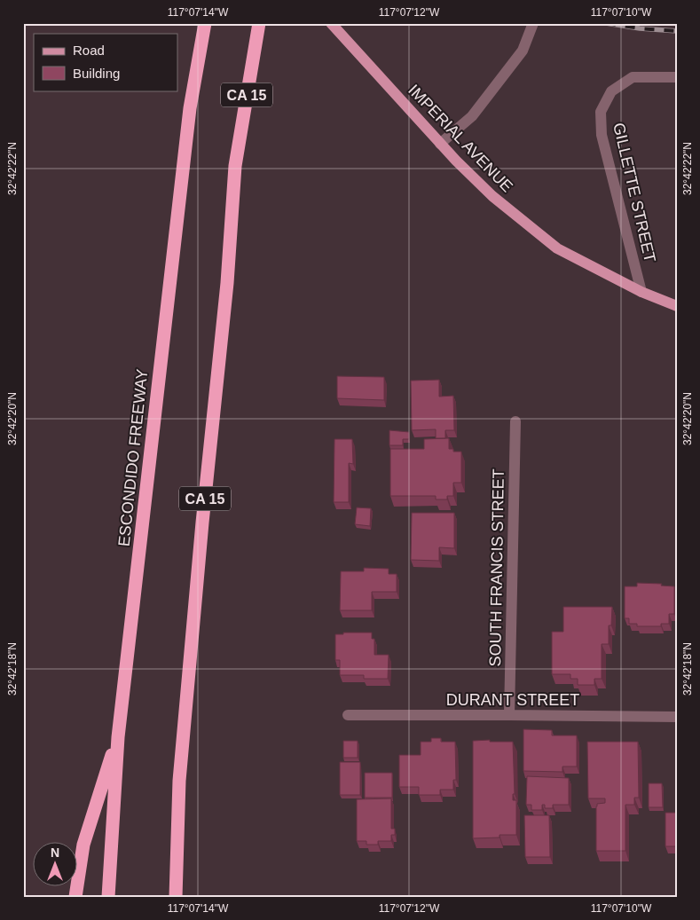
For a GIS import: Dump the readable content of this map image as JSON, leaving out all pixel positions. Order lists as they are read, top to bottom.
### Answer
{
  "streets": {
    "highway": ["CA 15", "ESCONDIDO FREEWAY"],
    "main road": ["IMPERIAL AVENUE"],
    "street": ["GILLETTE STREET", "SOUTH FRANCIS STREET", "DURANT STREET"]
  },
  "crossings": [
    ["IMPERIAL AVENUE", "GILLETTE STREET"],
    ["SOUTH FRANCIS STREET", "DURANT STREET"]
  ],
  "legend": ["Road", "Building"],
  "north": "top",
  "coordinates": [
    "117°07'14\"W",
    "117°07'12\"W",
    "117°07'10\"W",
    "32°42'22\"N",
    "32°42'20\"N",
    "32°42'18\"N"
  ]
}
